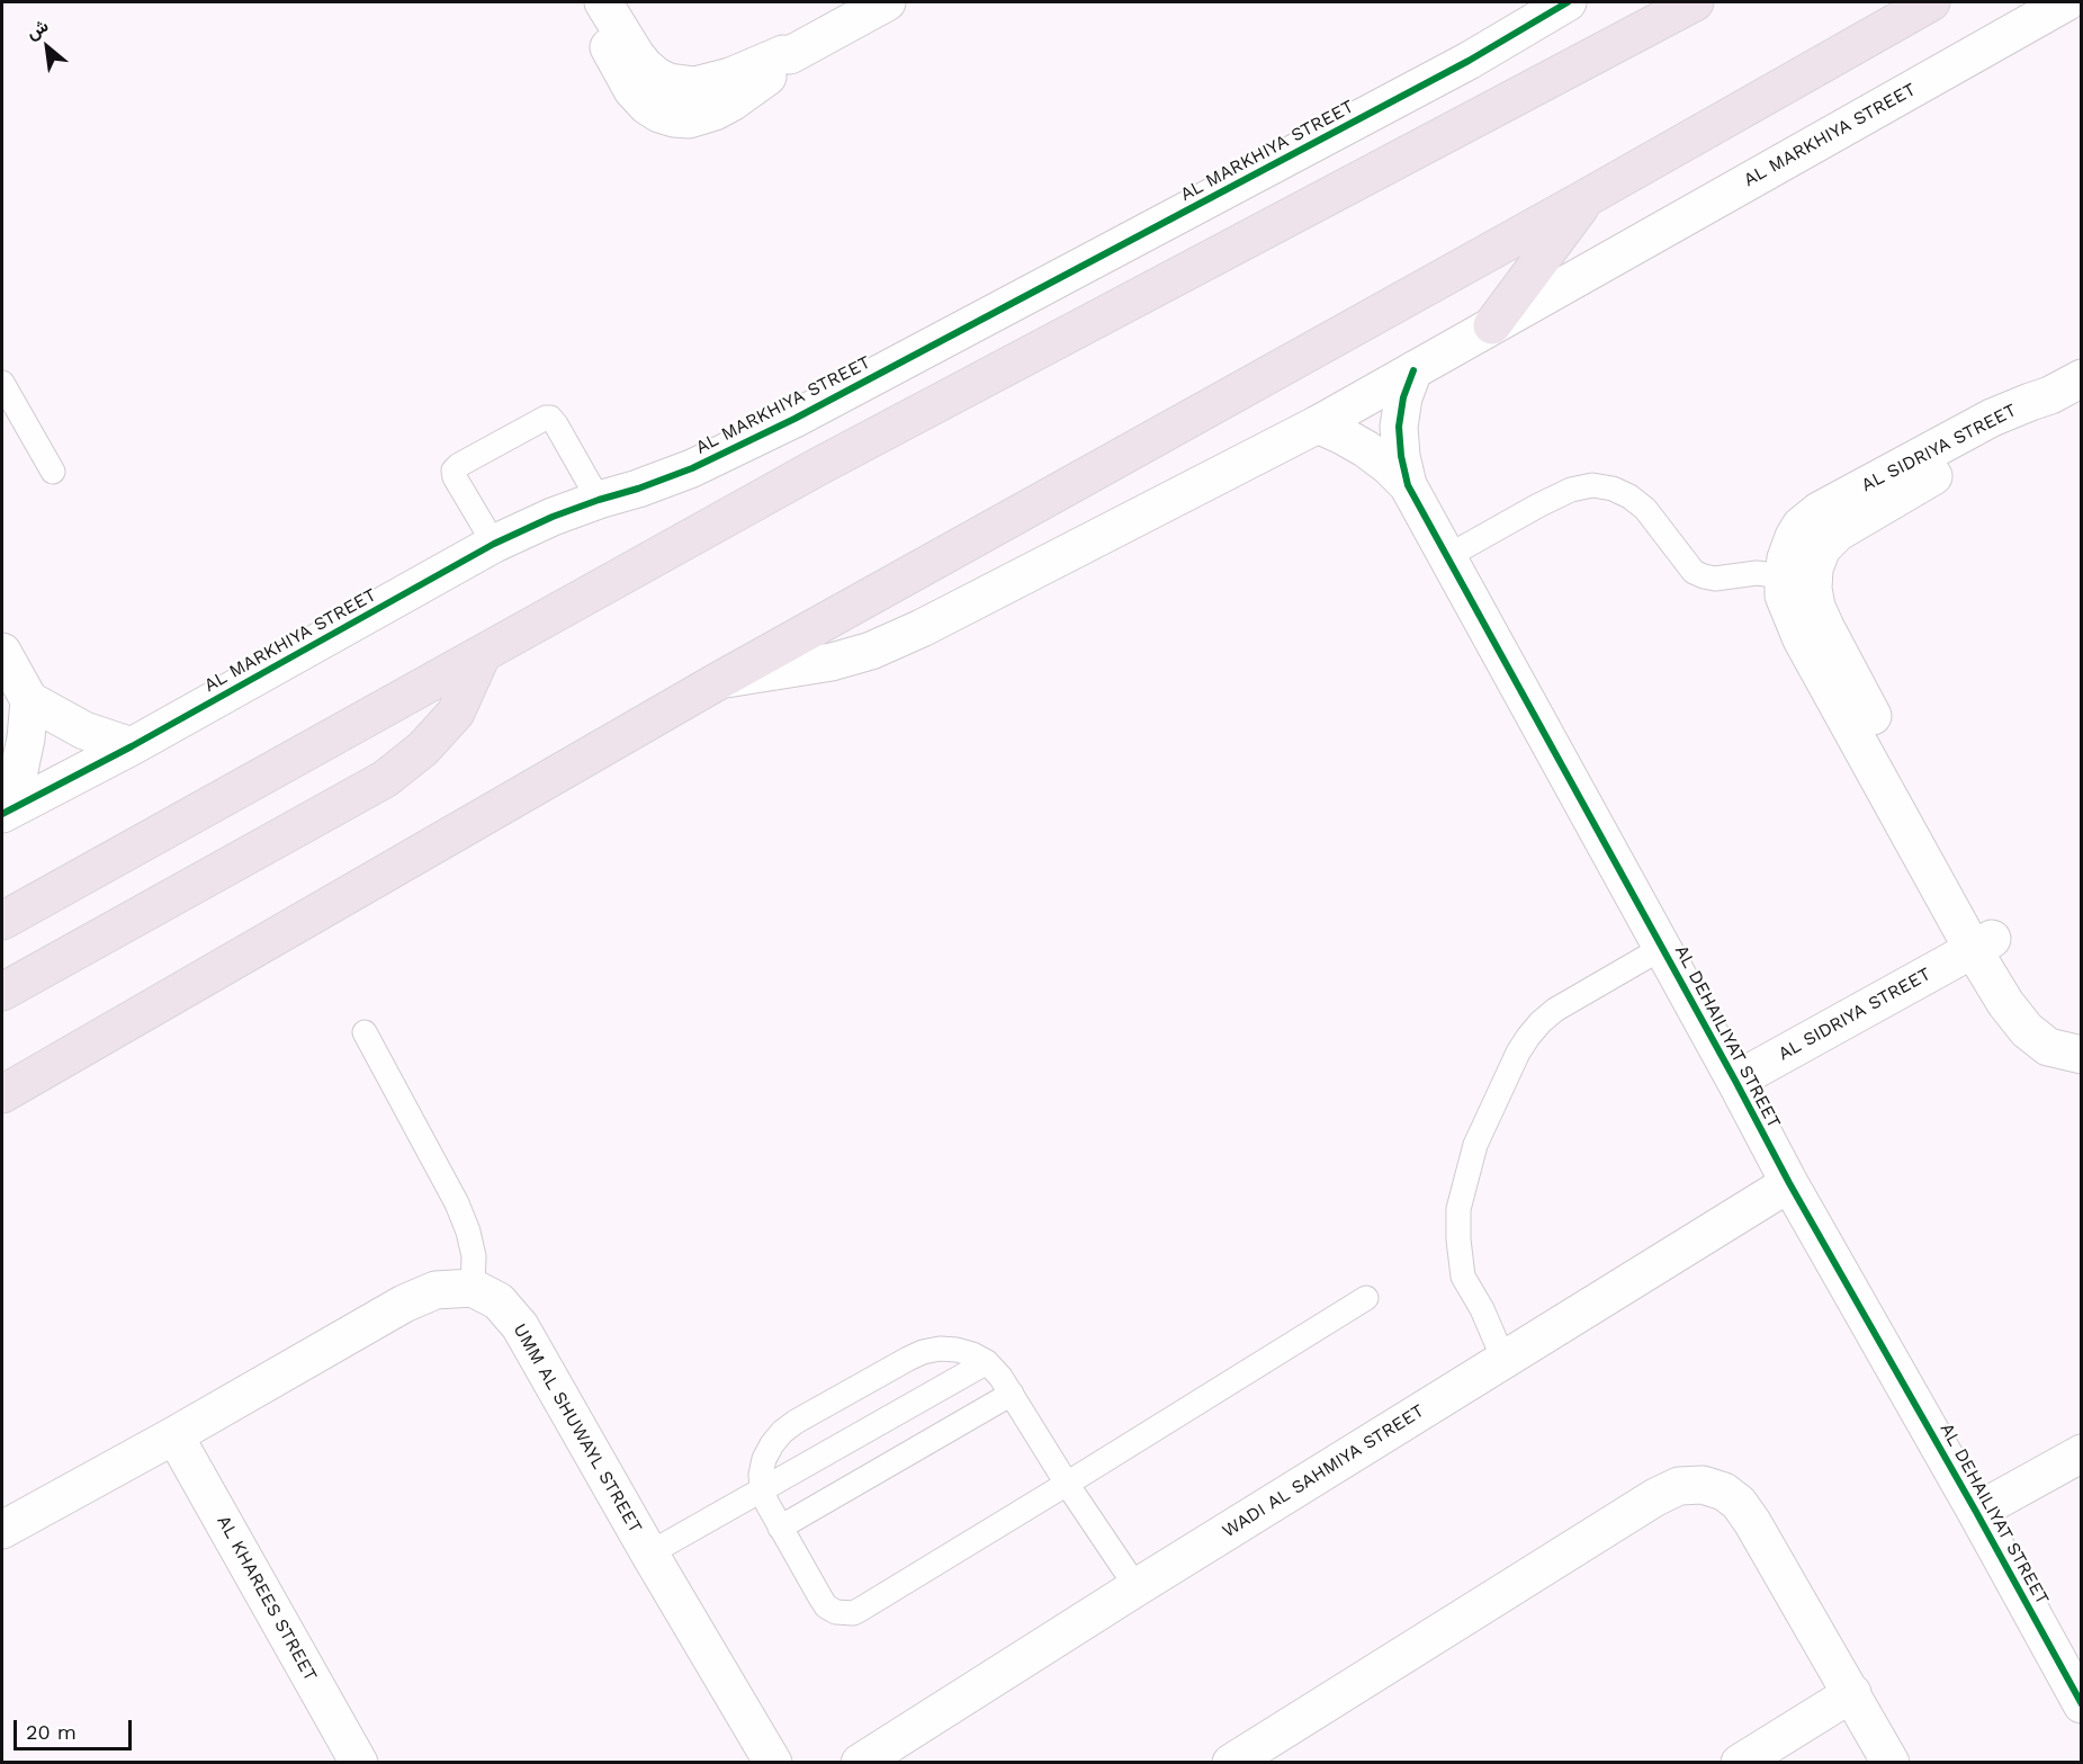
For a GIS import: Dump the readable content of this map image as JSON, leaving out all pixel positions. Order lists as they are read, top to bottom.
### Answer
{
  "streets": {
    "highway": ["AL MARKHIYA STREET"],
    "street": [
      "AL SIDRIYA STREET",
      "AL DEHAILIYAT STREET",
      "UMM AL SHUWAYL STREET",
      "WADI AL SAHMIYA STREET",
      "AL KHAREES STREET"
    ]
  },
  "crossings": [
    ["AL MARKHIYA STREET", "AL DEHAILIYAT STREET"],
    ["AL SIDRIYA STREET", "AL DEHAILIYAT STREET"],
    ["AL DEHAILIYAT STREET", "WADI AL SAHMIYA STREET"]
  ],
  "scale_bar": "20 m",
  "north": "top left"
}
